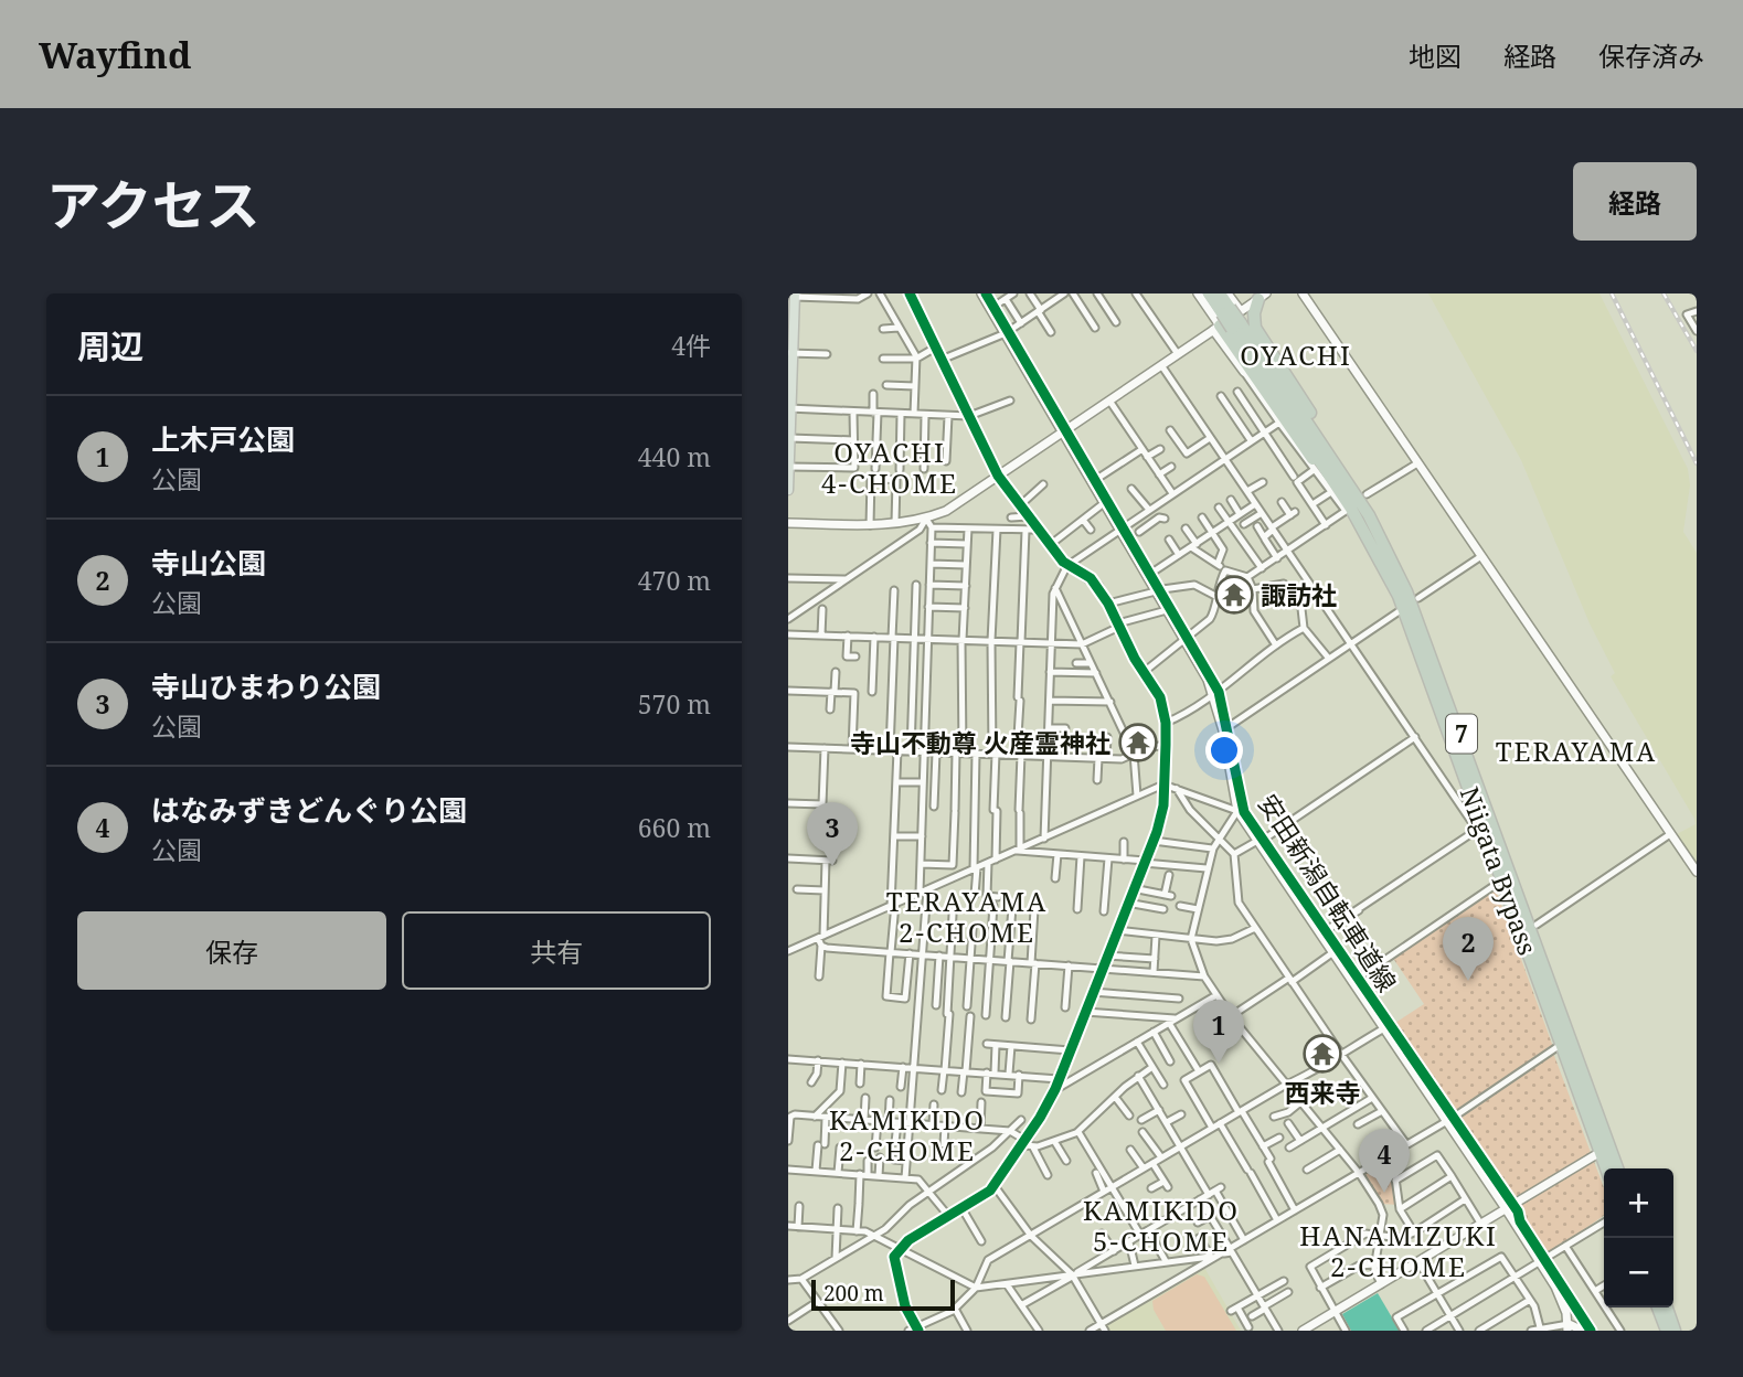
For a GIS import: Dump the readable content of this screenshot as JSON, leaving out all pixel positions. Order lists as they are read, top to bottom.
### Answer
{
  "streets": {
    "highway": ["7", "Niigata Bypass"],
    "cycle path": ["安田新潟自転車道線"]
  },
  "districts": [
    "OYACHI",
    "OYACHI 4-CHOME",
    "TERAYAMA",
    "TERAYAMA 2-CHOME",
    "KAMIKIDO 2-CHOME",
    "KAMIKIDO 5-CHOME",
    "HANAMIZUKI 2-CHOME"
  ],
  "places": {
    "temple": ["諏訪社", "寺山不動尊 火産霊神社", "西来寺"]
  },
  "scale_bar": "200 m",
  "page": {
    "header": "Wayfind",
    "nav": ["地図", "経路", "保存済み"],
    "title": "アクセス",
    "buttons": [
      "経路",
      ["保存", "共有"]
    ],
    "heading": ["周辺", "4件"],
    "list": [
      {
        "mark": "1",
        "name": "上木戸公園",
        "note": "公園",
        "value": "440 m"
      },
      {
        "mark": "2",
        "name": "寺山公園",
        "note": "公園",
        "value": "470 m"
      },
      {
        "mark": "3",
        "name": "寺山ひまわり公園",
        "note": "公園",
        "value": "570 m"
      },
      {
        "mark": "4",
        "name": "はなみずきどんぐり公園",
        "note": "公園",
        "value": "660 m"
      }
    ],
    "pins": [
      "3",
      "2",
      "1",
      "4"
    ],
    "map_buttons": ["+", "−"],
    "scale": "200 m"
  }
}
